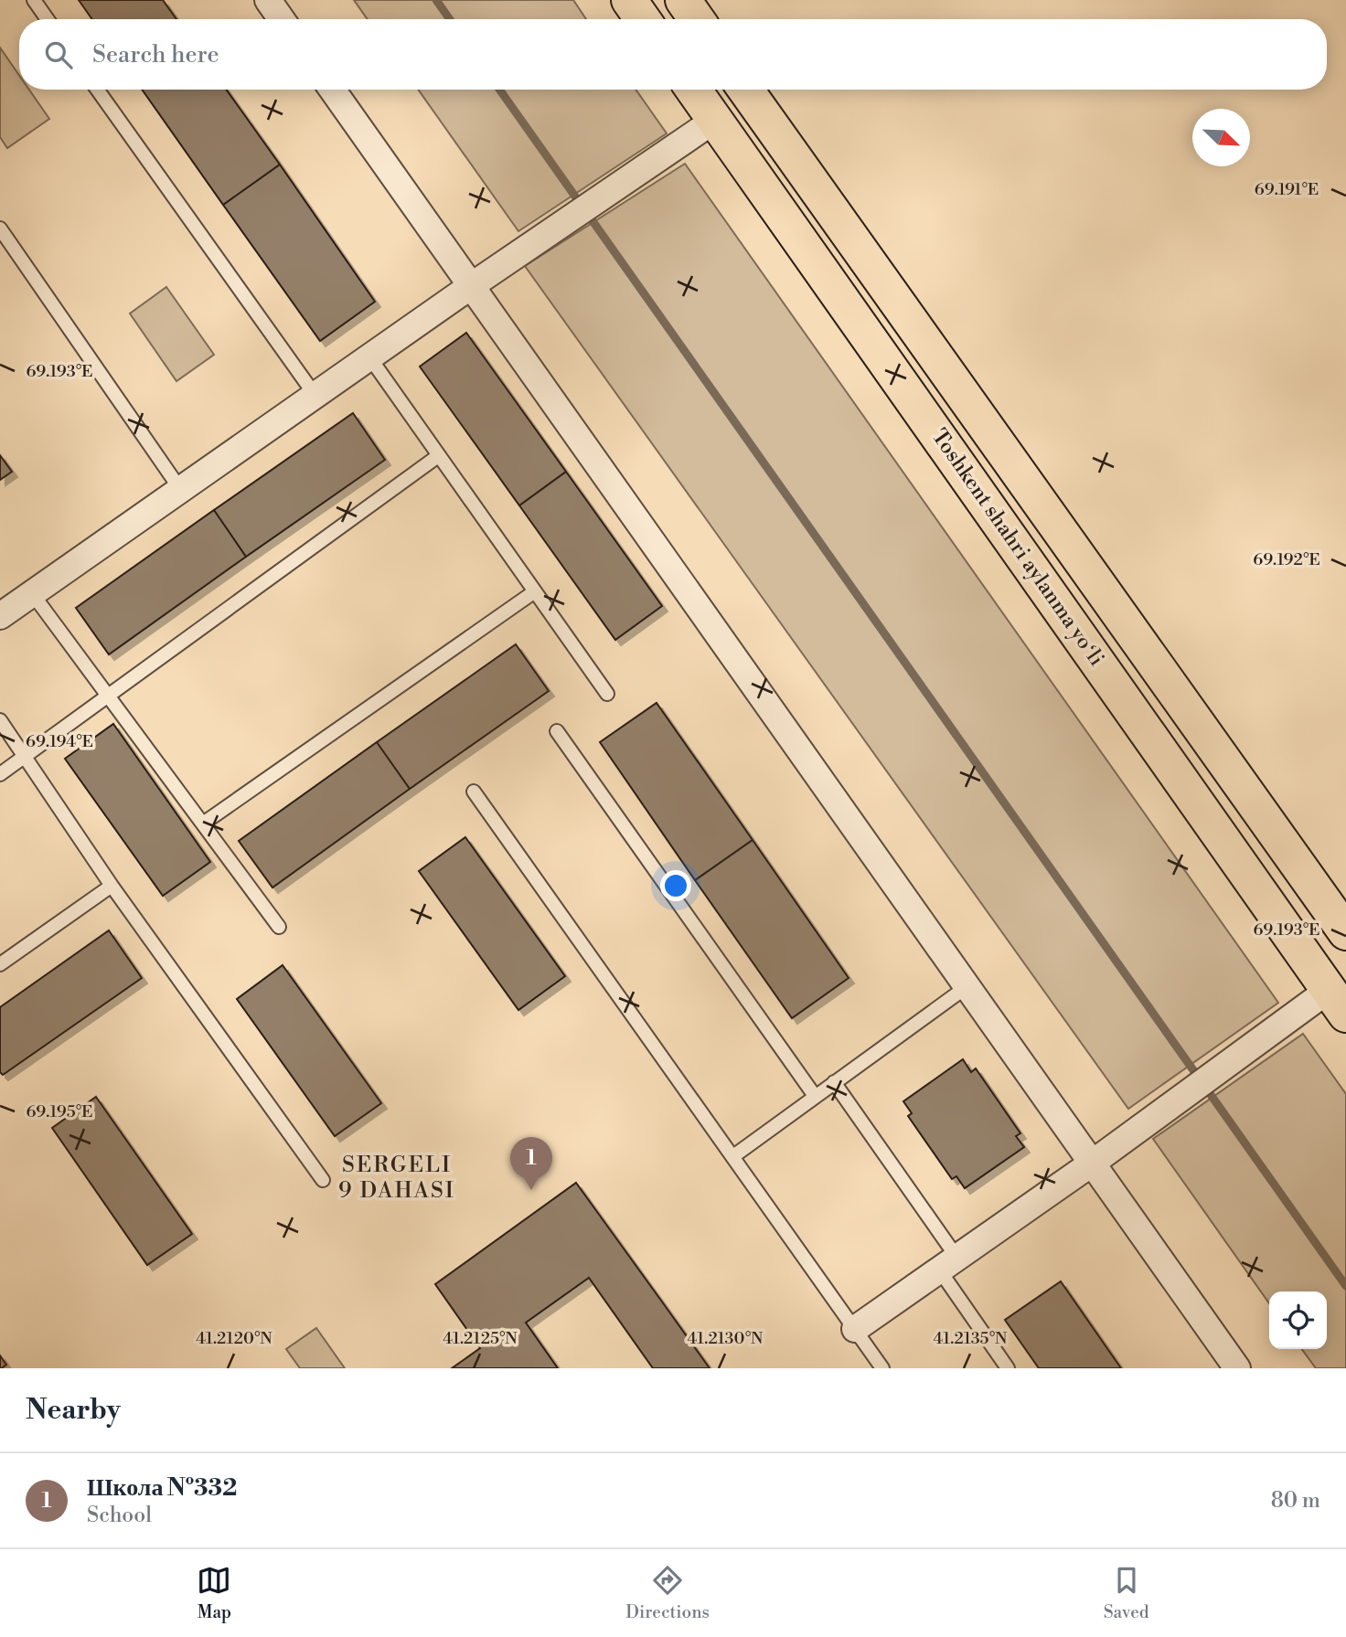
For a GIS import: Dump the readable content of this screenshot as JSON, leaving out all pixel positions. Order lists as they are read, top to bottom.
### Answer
{
  "streets": {
    "highway": ["Toshkent shahri aylanma yoʻli"]
  },
  "districts": ["SERGELI 9 DAHASI"],
  "north": "bottom right",
  "page": {
    "search": "Search here",
    "pins": "1",
    "heading": "Nearby",
    "list": [
      {
        "mark": "1",
        "name": "Школа №332",
        "note": "School",
        "value": "80 m"
      }
    ],
    "nav": ["Map", "Directions", "Saved"]
  },
  "coordinates": [
    "69.191°E",
    "69.193°E",
    "69.192°E",
    "69.194°E",
    "69.195°E",
    "41.2120°N",
    "41.2125°N",
    "41.2130°N",
    "41.2135°N"
  ]
}
